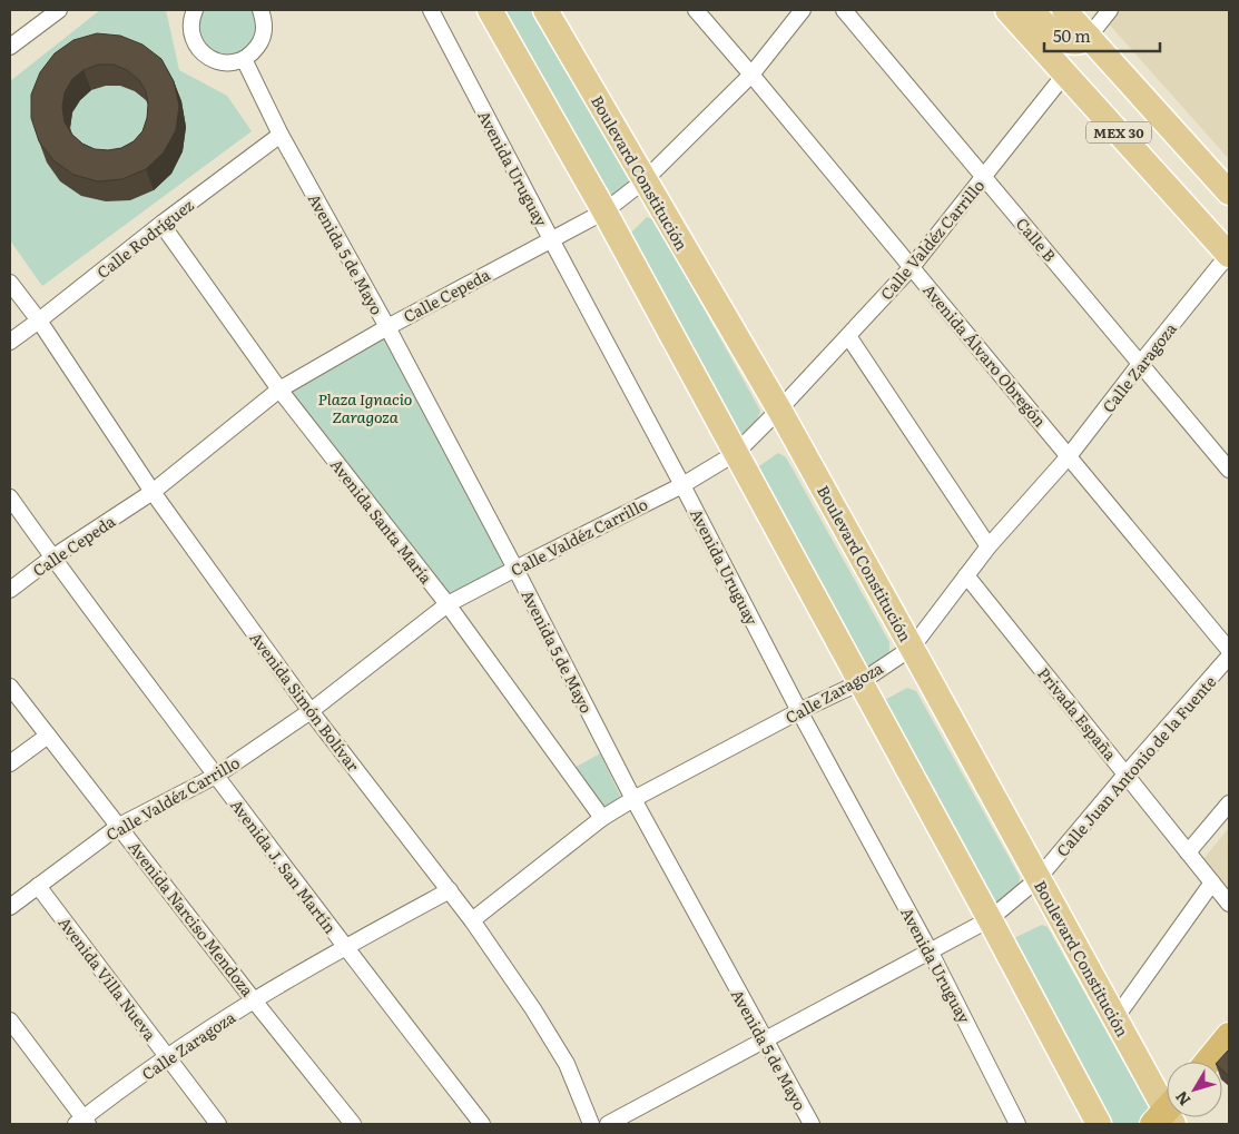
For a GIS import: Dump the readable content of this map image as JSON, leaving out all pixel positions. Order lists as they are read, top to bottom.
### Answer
{
  "streets": {
    "main road": ["MEX 30", "Boulevard Constitución"],
    "street": [
      "Avenida Uruguay",
      "Calle Rodríguez",
      "Calle Valdéz Carrillo",
      "Calle B",
      "Avenida 5 de Mayo",
      "Calle Cepeda",
      "Avenida Álvaro Obregón",
      "Calle Zaragoza",
      "Avenida Santa María",
      "Avenida Simón Bolívar",
      "Privada España",
      "Calle Juan Antonio de la Fuente",
      "Avenida J. San Martín",
      "Avenida Narciso Mendoza",
      "Avenida Villa Nueva"
    ]
  },
  "crossings": [
    ["MEX 30", "Calle Valdéz Carrillo"],
    ["MEX 30", "Calle Zaragoza"],
    ["Avenida Uruguay", "Calle Valdéz Carrillo"],
    ["Avenida Uruguay", "Calle Cepeda"],
    ["Avenida Uruguay", "Calle Zaragoza"],
    ["Avenida Uruguay", "Calle Juan Antonio de la Fuente"],
    ["Boulevard Constitución", "Calle Valdéz Carrillo"],
    ["Boulevard Constitución", "Calle Cepeda"],
    ["Boulevard Constitución", "Calle Zaragoza"],
    ["Boulevard Constitución", "Calle Juan Antonio de la Fuente"],
    ["Calle Rodríguez", "Avenida 5 de Mayo"],
    ["Calle Rodríguez", "Avenida Santa María"],
    ["Calle Rodríguez", "Avenida Simón Bolívar"],
    ["Calle Valdéz Carrillo", "Calle B"],
    ["Calle Valdéz Carrillo", "Avenida 5 de Mayo"],
    ["Calle Valdéz Carrillo", "Avenida Álvaro Obregón"],
    ["Calle Valdéz Carrillo", "Avenida Santa María"],
    ["Calle Valdéz Carrillo", "Avenida Simón Bolívar"],
    ["Calle Valdéz Carrillo", "Avenida J. San Martín"],
    ["Calle Valdéz Carrillo", "Avenida Narciso Mendoza"],
    ["Calle Valdéz Carrillo", "Avenida Villa Nueva"],
    ["Calle B", "Calle Zaragoza"],
    ["Avenida 5 de Mayo", "Calle Cepeda"],
    ["Avenida 5 de Mayo", "Calle Zaragoza"],
    ["Avenida 5 de Mayo", "Calle Juan Antonio de la Fuente"],
    ["Calle Cepeda", "Avenida Álvaro Obregón"],
    ["Calle Cepeda", "Avenida Santa María"],
    ["Calle Cepeda", "Avenida Simón Bolívar"],
    ["Calle Cepeda", "Avenida J. San Martín"],
    ["Avenida Álvaro Obregón", "Calle Zaragoza"],
    ["Calle Zaragoza", "Avenida Santa María"],
    ["Calle Zaragoza", "Avenida Simón Bolívar"],
    ["Calle Zaragoza", "Privada España"],
    ["Calle Zaragoza", "Avenida J. San Martín"],
    ["Calle Zaragoza", "Avenida Narciso Mendoza"],
    ["Calle Zaragoza", "Avenida Villa Nueva"],
    ["Privada España", "Calle Juan Antonio de la Fuente"]
  ],
  "parks": ["Plaza Ignacio Zaragoza"],
  "scale_bar": "50 m",
  "north": "bottom left"
}
